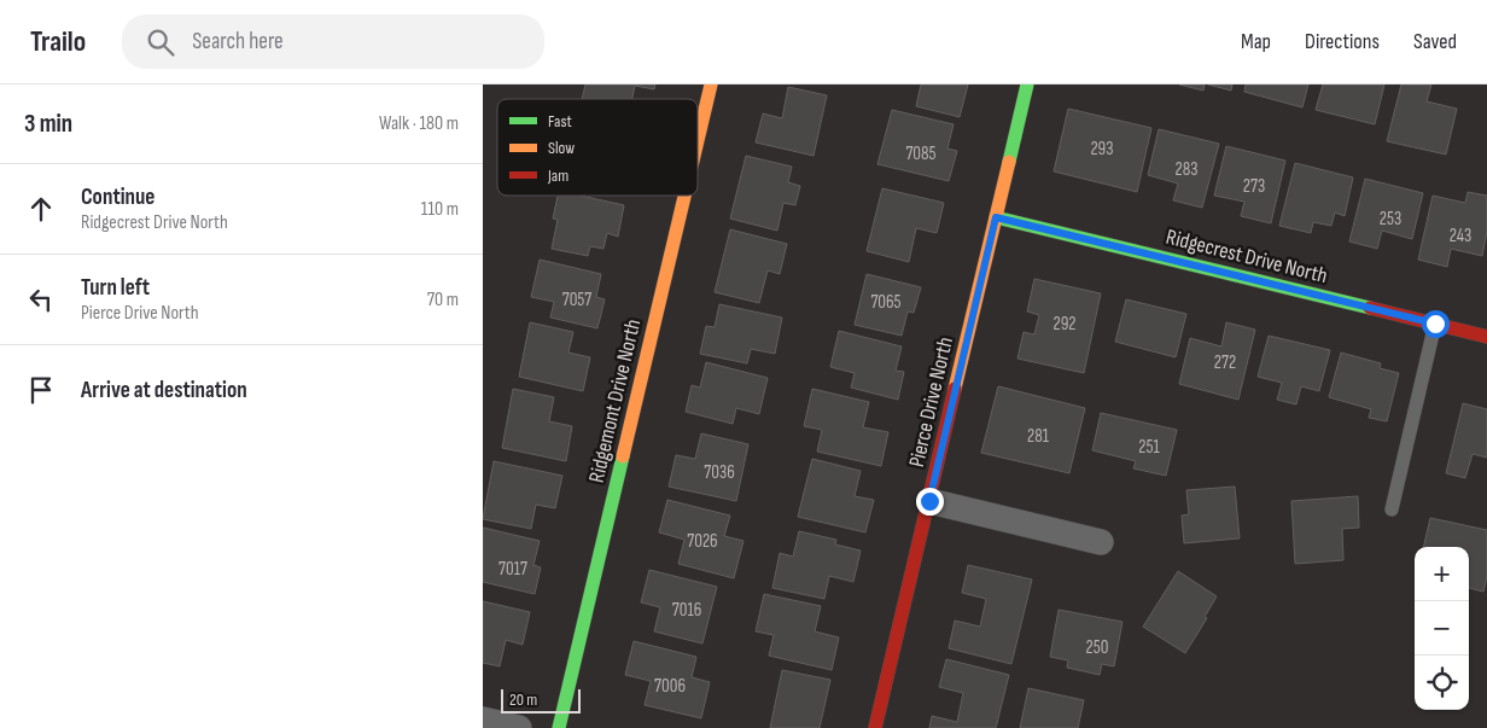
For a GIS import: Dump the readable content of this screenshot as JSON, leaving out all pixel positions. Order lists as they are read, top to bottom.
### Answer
{
  "streets": {
    "street": ["Ridgecrest Drive North", "Ridgemont Drive North", "Pierce Drive North"]
  },
  "crossings": [
    ["Ridgecrest Drive North", "Pierce Drive North"]
  ],
  "house_numbers": [
    "293",
    "7085",
    "283",
    "273",
    "253",
    "243",
    "7057",
    "7065",
    "292",
    "272",
    "281",
    "251",
    "7036",
    "7026",
    "7017",
    "7016",
    "250",
    "7006"
  ],
  "legend": ["Fast", "Slow", "Jam"],
  "scale_bar": "20 m",
  "page": {
    "header": "Trailo",
    "search": "Search here",
    "nav": ["Map", "Directions", "Saved"],
    "heading": ["3 min", "Walk · 180 m"],
    "list": [
      ["Continue", "Ridgecrest Drive North", "110 m"],
      ["Turn left", "Pierce Drive North", "70 m"],
      "Arrive at destination"
    ],
    "map_buttons": ["+", "−"],
    "scale": "20 m"
  }
}
